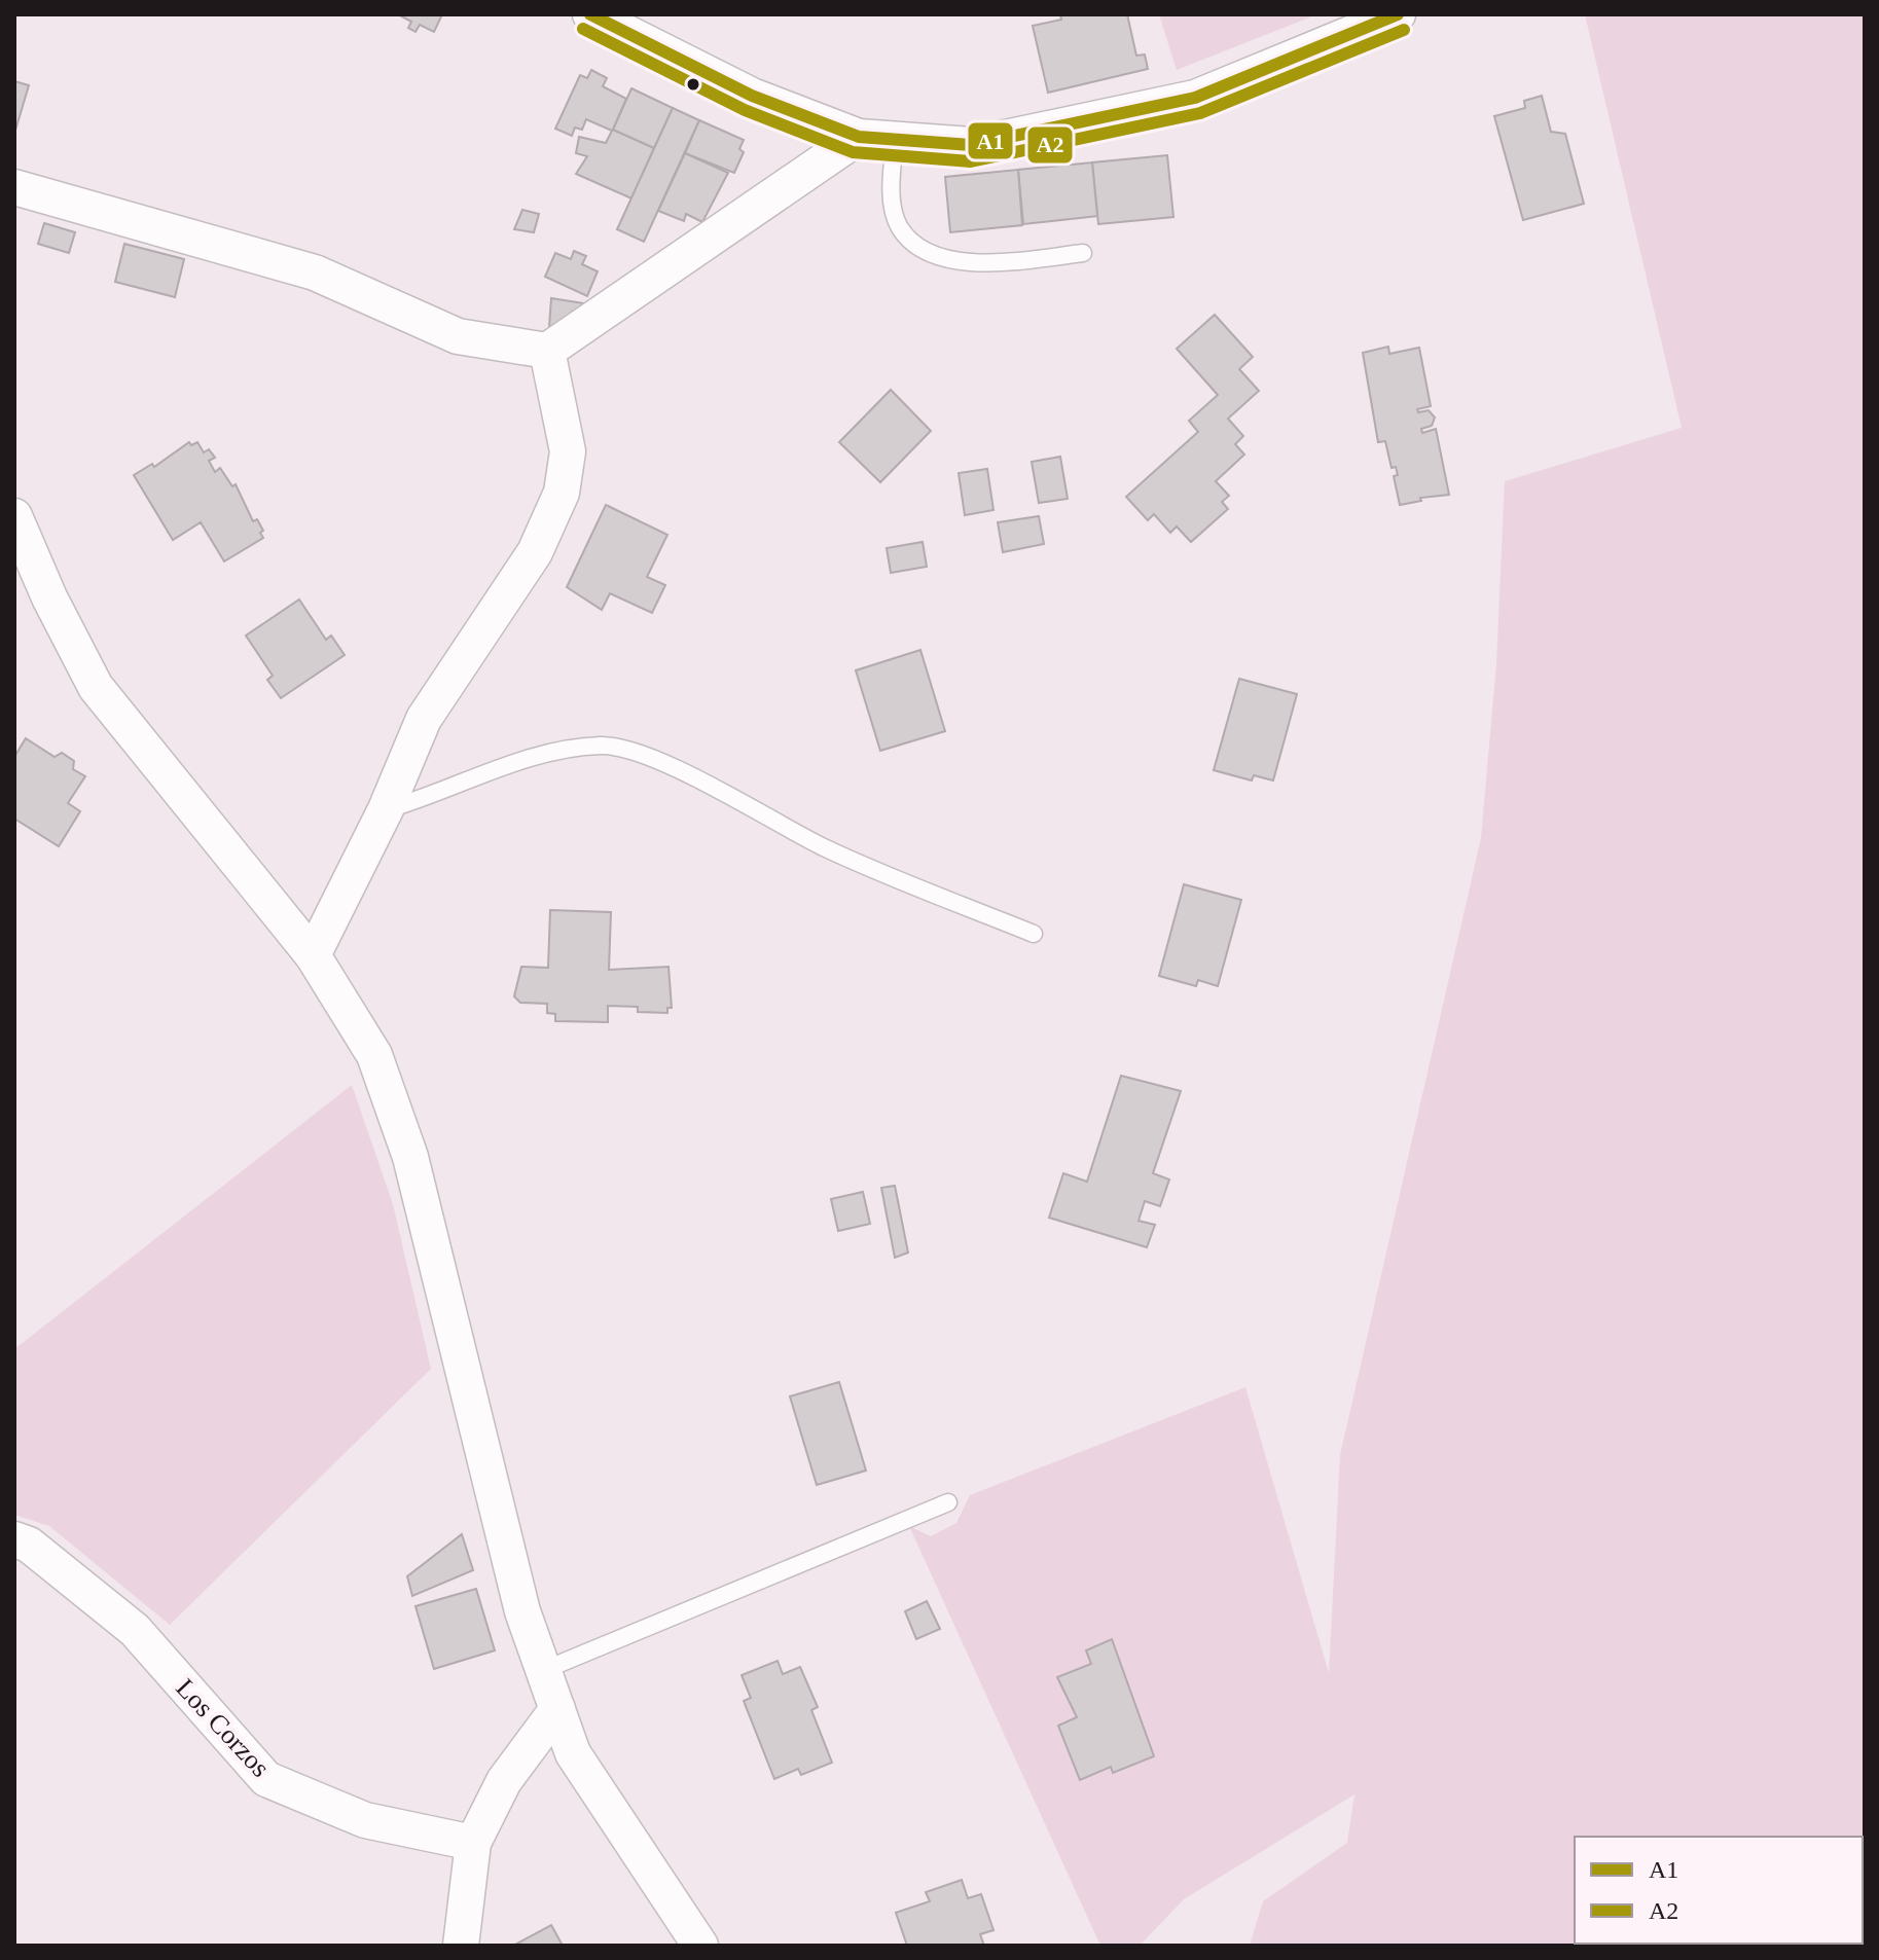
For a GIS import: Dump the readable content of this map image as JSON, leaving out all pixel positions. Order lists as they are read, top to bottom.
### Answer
{
  "streets": {
    "street": ["Los Corzos"]
  },
  "lines": ["transit line A1", "transit line A2"],
  "legend": ["A1", "A2"]
}
